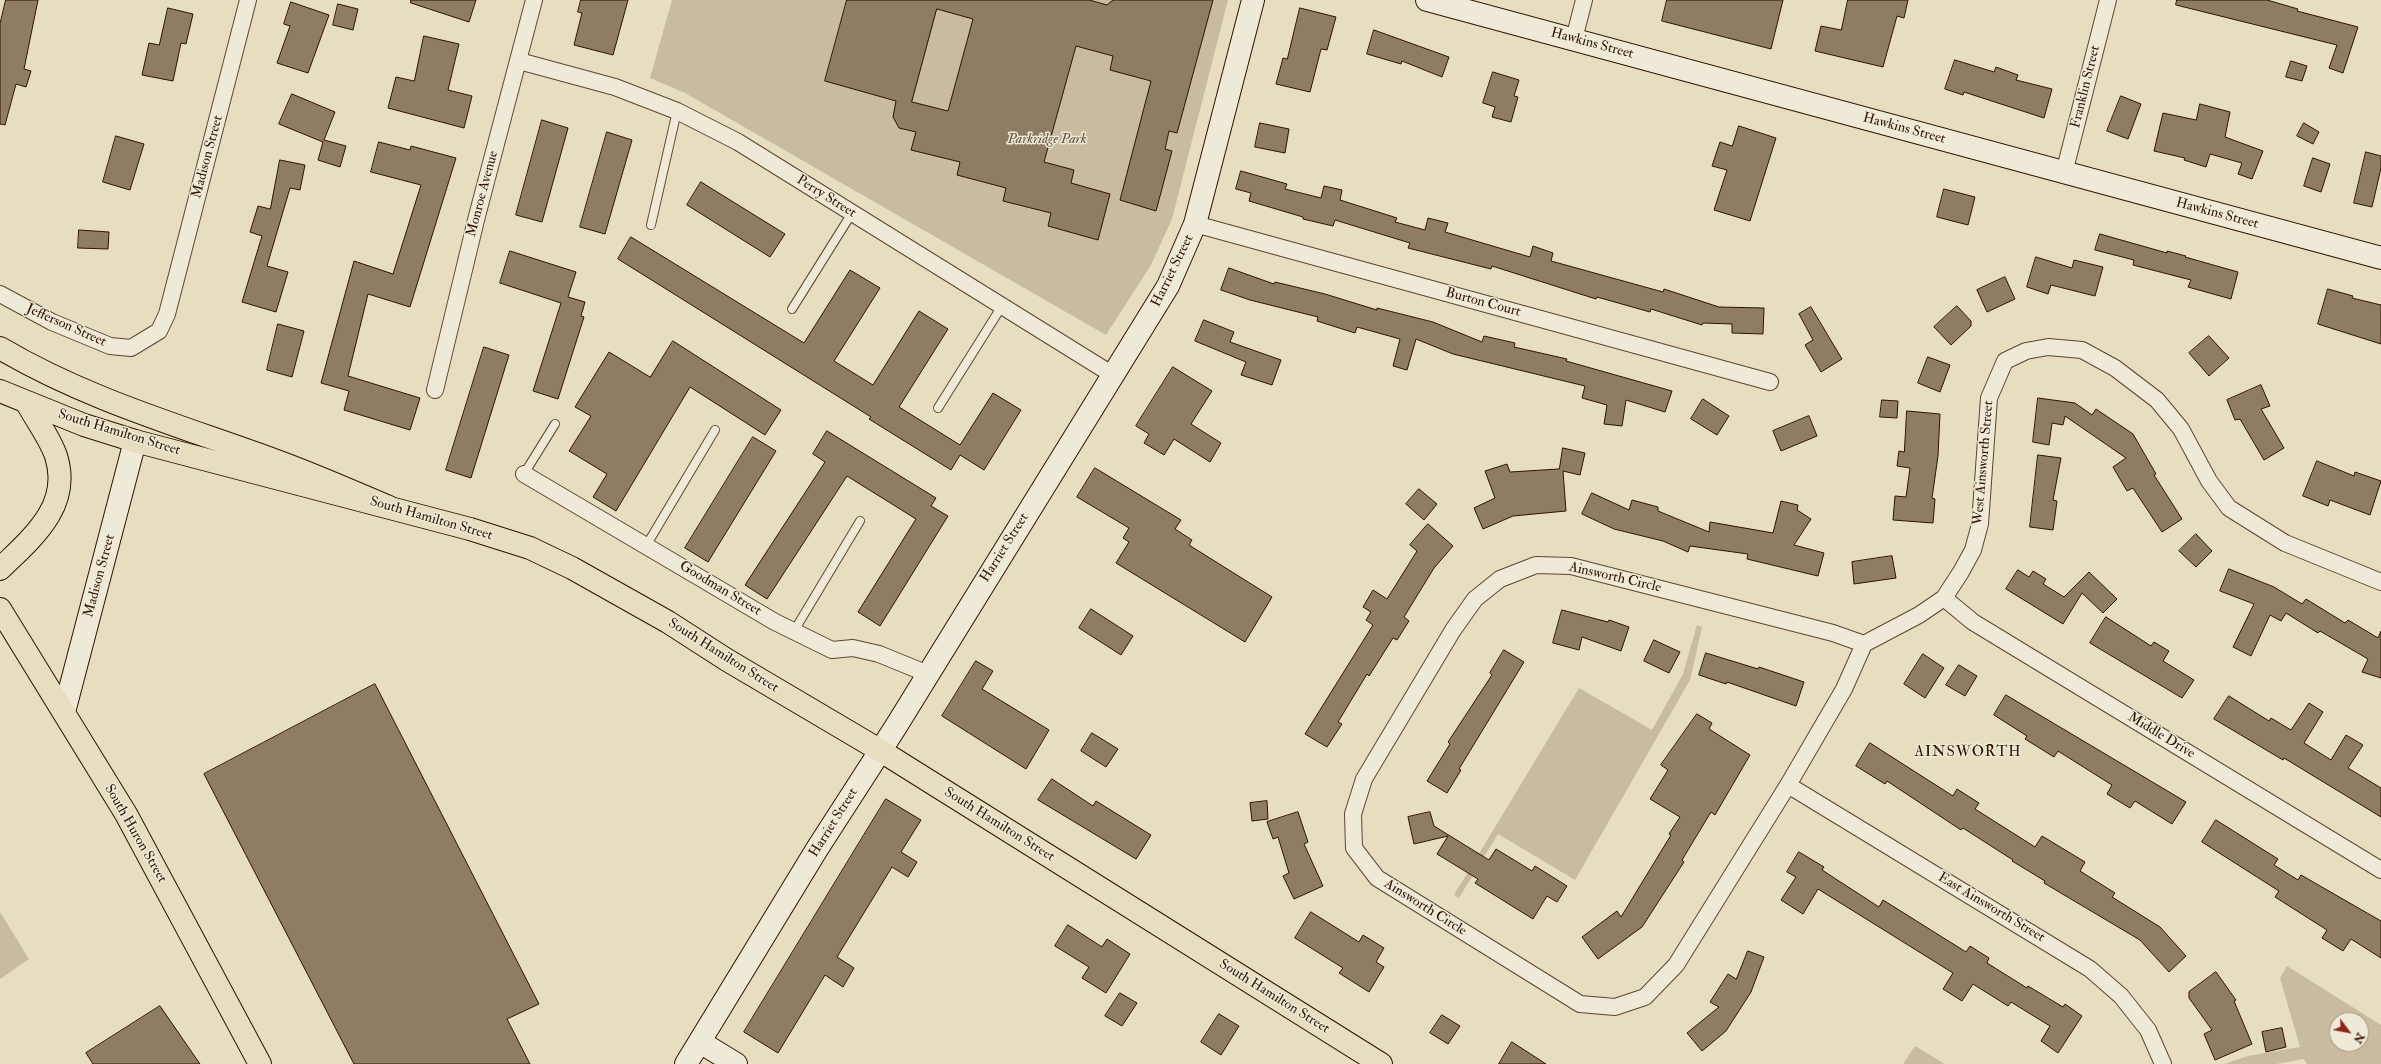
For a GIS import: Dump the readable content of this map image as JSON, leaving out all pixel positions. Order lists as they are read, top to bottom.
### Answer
{
  "streets": {
    "main road": ["South Hamilton Street", "South Huron Street"],
    "street": [
      "Hawkins Street",
      "Franklin Street",
      "Madison Street",
      "Monroe Avenue",
      "Perry Street",
      "Harriet Street",
      "Burton Court",
      "Jefferson Street",
      "West Ainsworth Street",
      "Ainsworth Circle",
      "Goodman Street",
      "Middle Drive",
      "East Ainsworth Street"
    ]
  },
  "crossings": [
    ["Hawkins Street", "Franklin Street"],
    ["Madison Street", "Jefferson Street"],
    ["Madison Street", "South Hamilton Street"],
    ["Madison Street", "South Huron Street"],
    ["Monroe Avenue", "Perry Street"],
    ["Perry Street", "Harriet Street"],
    ["Harriet Street", "Burton Court"],
    ["Harriet Street", "South Hamilton Street"],
    ["Harriet Street", "Goodman Street"],
    ["West Ainsworth Street", "Middle Drive"],
    ["Ainsworth Circle", "East Ainsworth Street"]
  ],
  "districts": ["AINSWORTH"],
  "parks": ["Parkridge Park"],
  "north": "bottom right"
}
